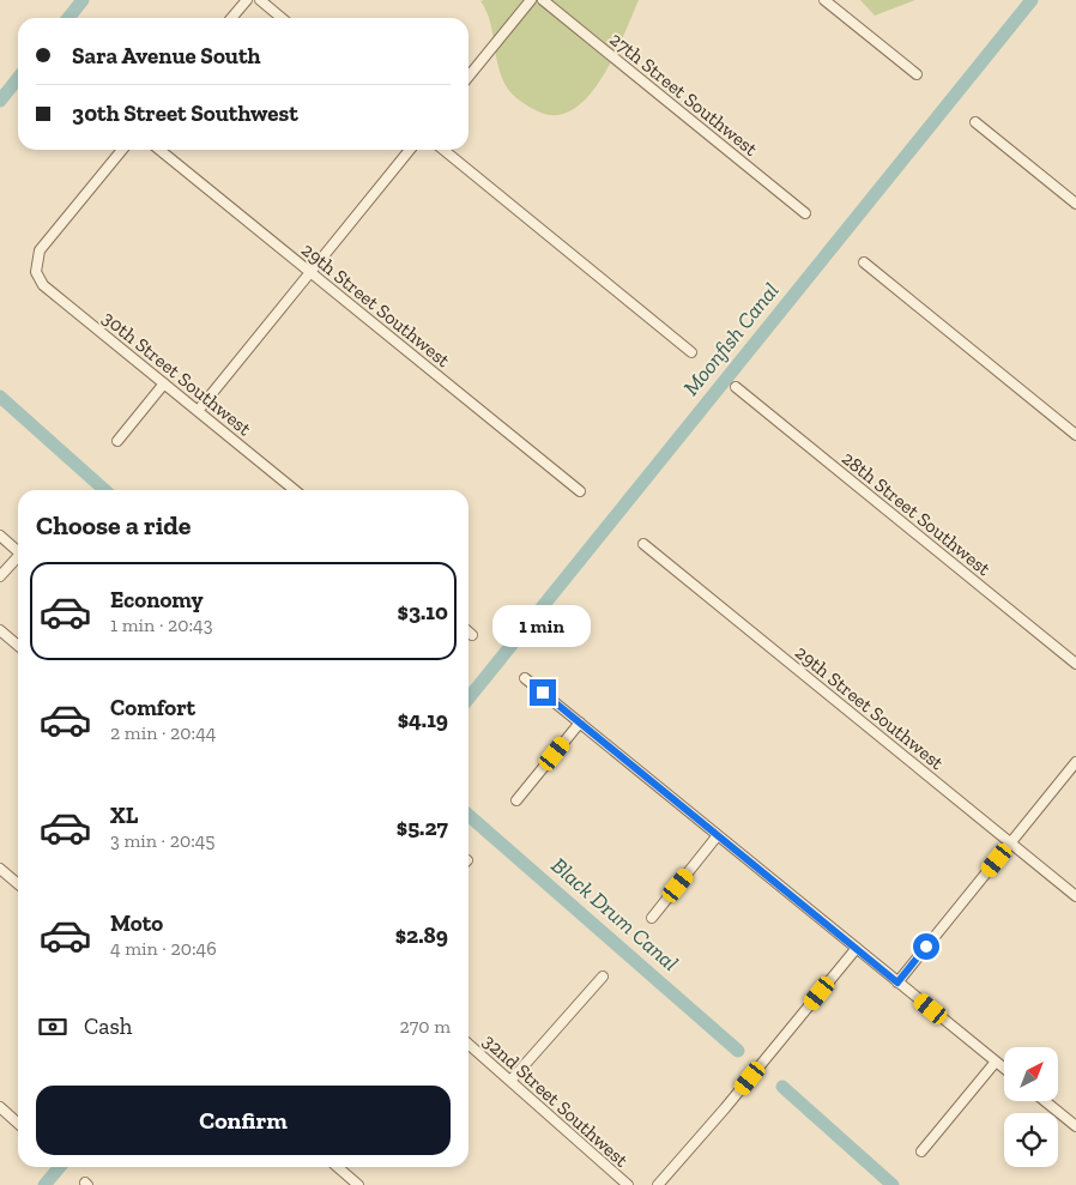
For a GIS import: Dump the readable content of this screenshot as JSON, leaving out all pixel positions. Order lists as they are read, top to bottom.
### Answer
{
  "streets": {
    "street": [
      "27th Street Southwest",
      "29th Street Southwest",
      "30th Street Southwest",
      "28th Street Southwest",
      "32nd Street Southwest"
    ]
  },
  "water": ["Moonfish Canal", "Black Drum Canal"],
  "north": "top right",
  "page": {
    "banner": ["Sara Avenue South", "30th Street Southwest"],
    "heading": "Choose a ride",
    "list": [
      {
        "name": "Economy",
        "note": "1 min · 20:43",
        "value": "$3.10"
      },
      {
        "name": "Comfort",
        "note": "2 min · 20:44",
        "value": "$4.19"
      },
      {
        "name": "XL",
        "note": "3 min · 20:45",
        "value": "$5.27"
      },
      {
        "name": "Moto",
        "note": "4 min · 20:46",
        "value": "$2.89"
      }
    ],
    "bubble": "1 min",
    "pay": ["Cash", "270 m"],
    "buttons": "Confirm"
  }
}
